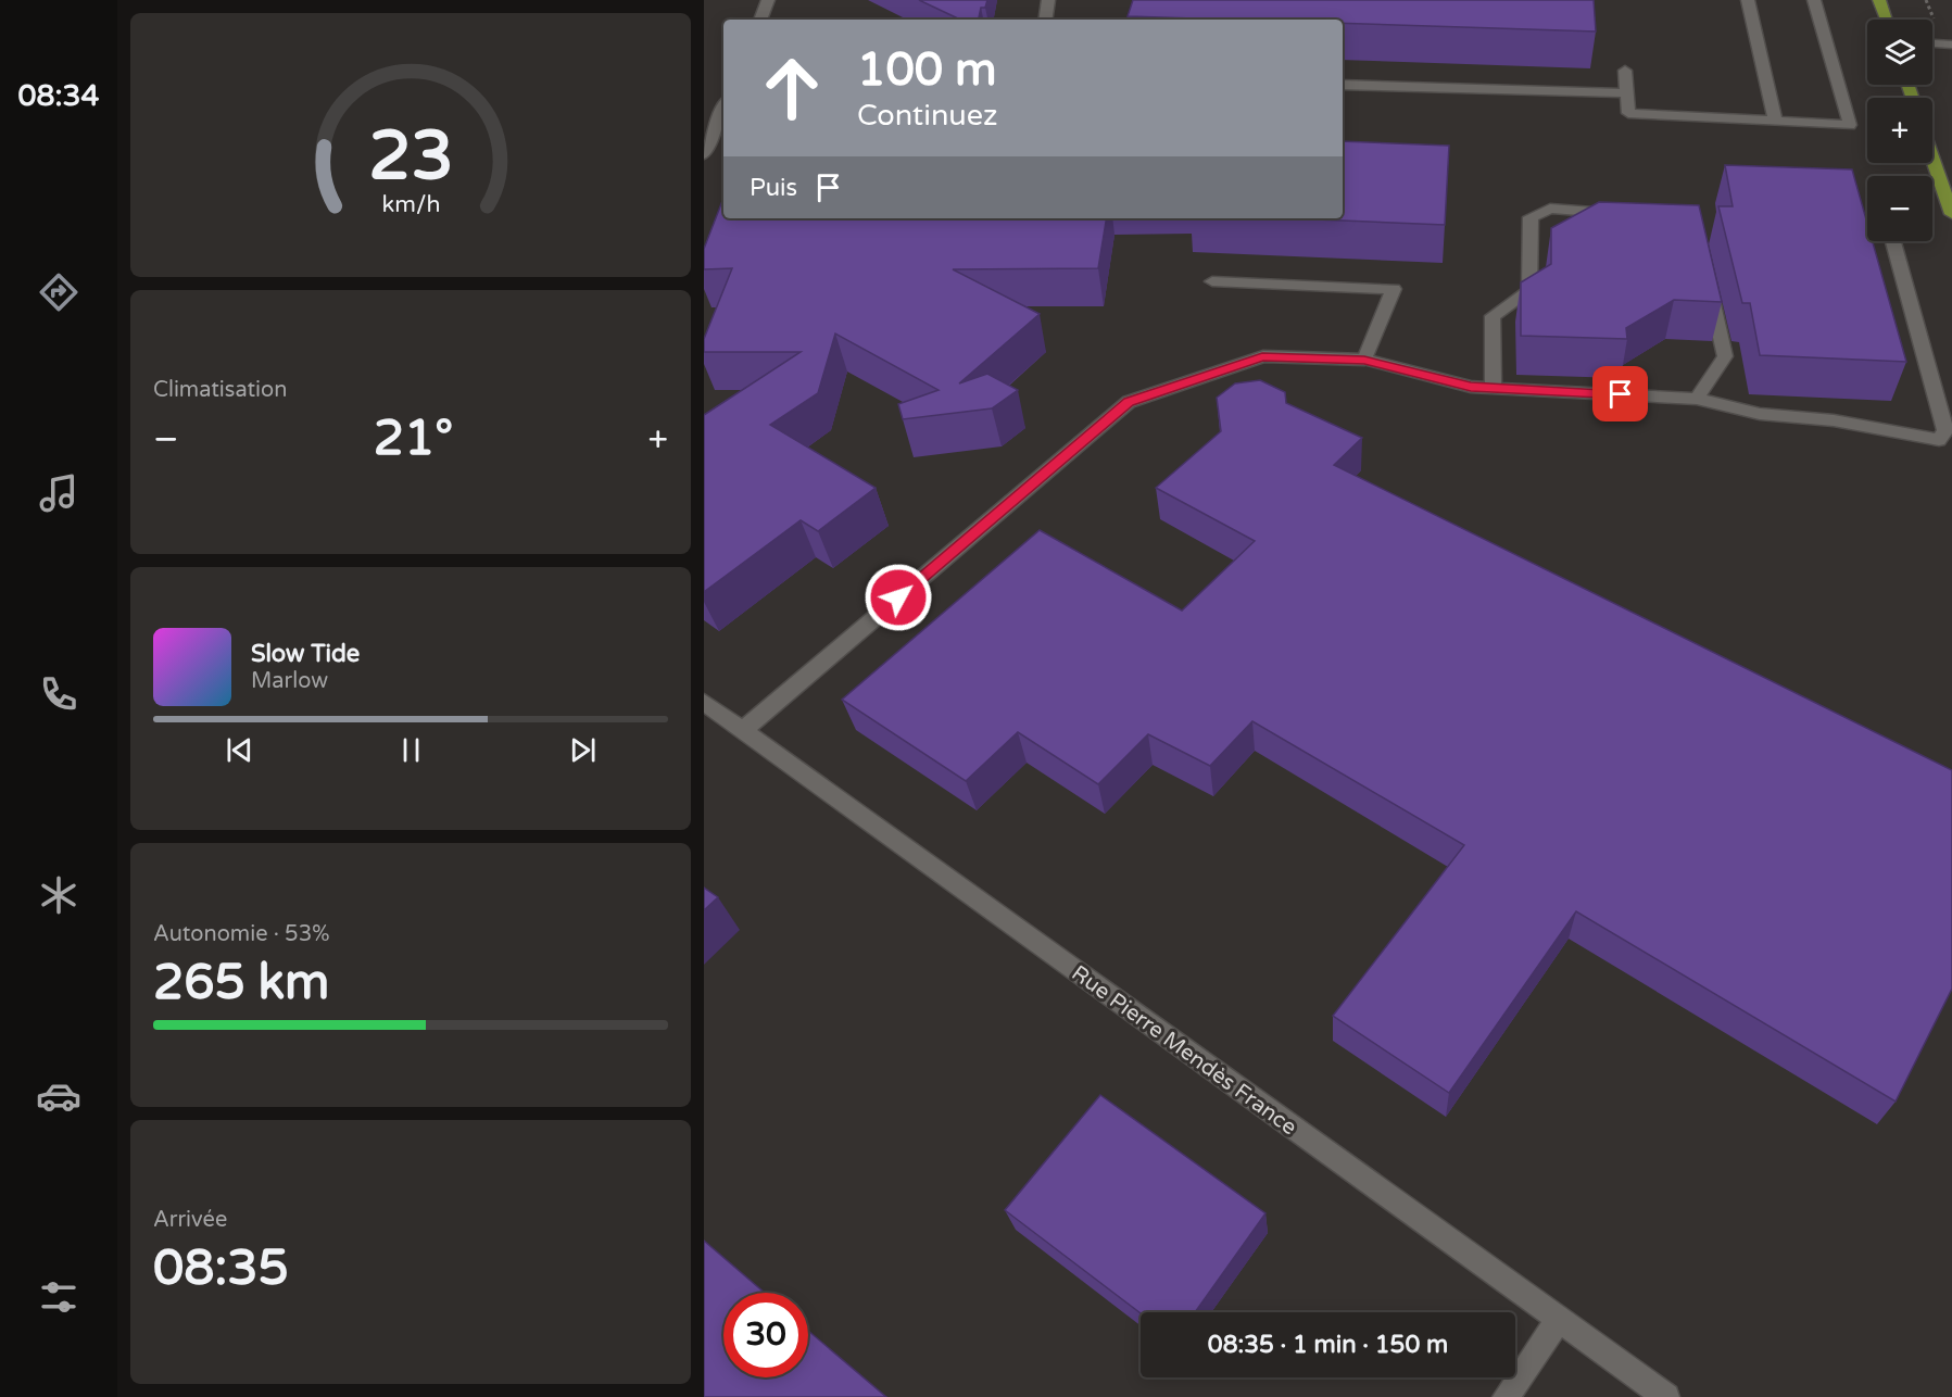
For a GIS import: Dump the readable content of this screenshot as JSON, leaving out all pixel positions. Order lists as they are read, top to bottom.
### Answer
{
  "streets": {
    "street": ["Rue Pierre Mendès France"]
  },
  "page": {
    "tabs": "08:34",
    "map_buttons": ["+", "−"],
    "turn": ["100 m", "Continuez"],
    "then": "Puis",
    "tile": [
      "Climatisation",
      ["Autonomie · 53%", "265 km"],
      ["Arrivée", "08:35"]
    ],
    "heat": ["−", "21°", "+"],
    "song": ["Slow Tide", "Marlow"],
    "limit": "30",
    "trip": "08:35 · 1 min · 150 m",
    "gauge": ["23", "km/h"]
  }
}
